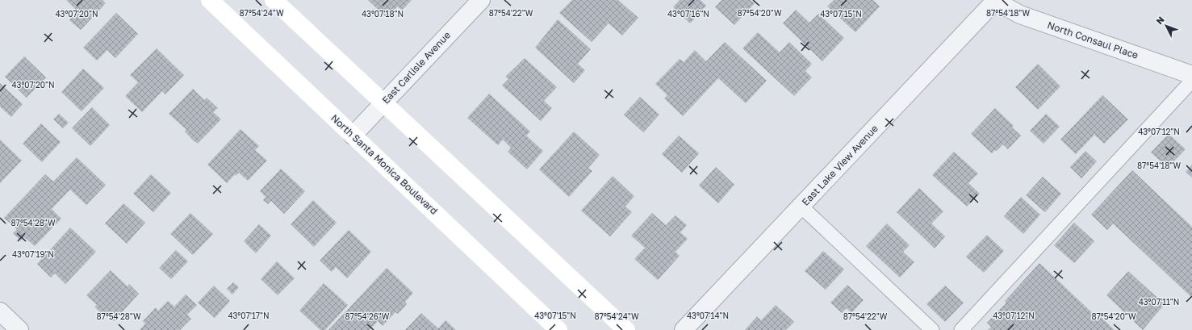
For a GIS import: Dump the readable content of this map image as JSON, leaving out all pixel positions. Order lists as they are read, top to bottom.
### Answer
{
  "streets": {
    "street": [
      "North Consaul Place",
      "East Carlisle Avenue",
      "North Santa Monica Boulevard",
      "East Lake View Avenue"
    ]
  },
  "crossings": [
    ["North Consaul Place", "East Lake View Avenue"],
    ["East Carlisle Avenue", "North Santa Monica Boulevard"]
  ],
  "north": "top left",
  "coordinates": [
    "87°54'24\"W",
    "87°54'22\"W",
    "87°54'20\"W",
    "87°54'18\"W",
    "43°07'20\"N",
    "43°07'18\"N",
    "43°07'16\"N",
    "43°07'15\"N",
    "43°07'12\"N",
    "87°54'28\"W",
    "43°07'19\"N",
    "43°07'11\"N",
    "43°07'17\"N",
    "43°07'14\"N",
    "87°54'26\"W"
  ]
}
